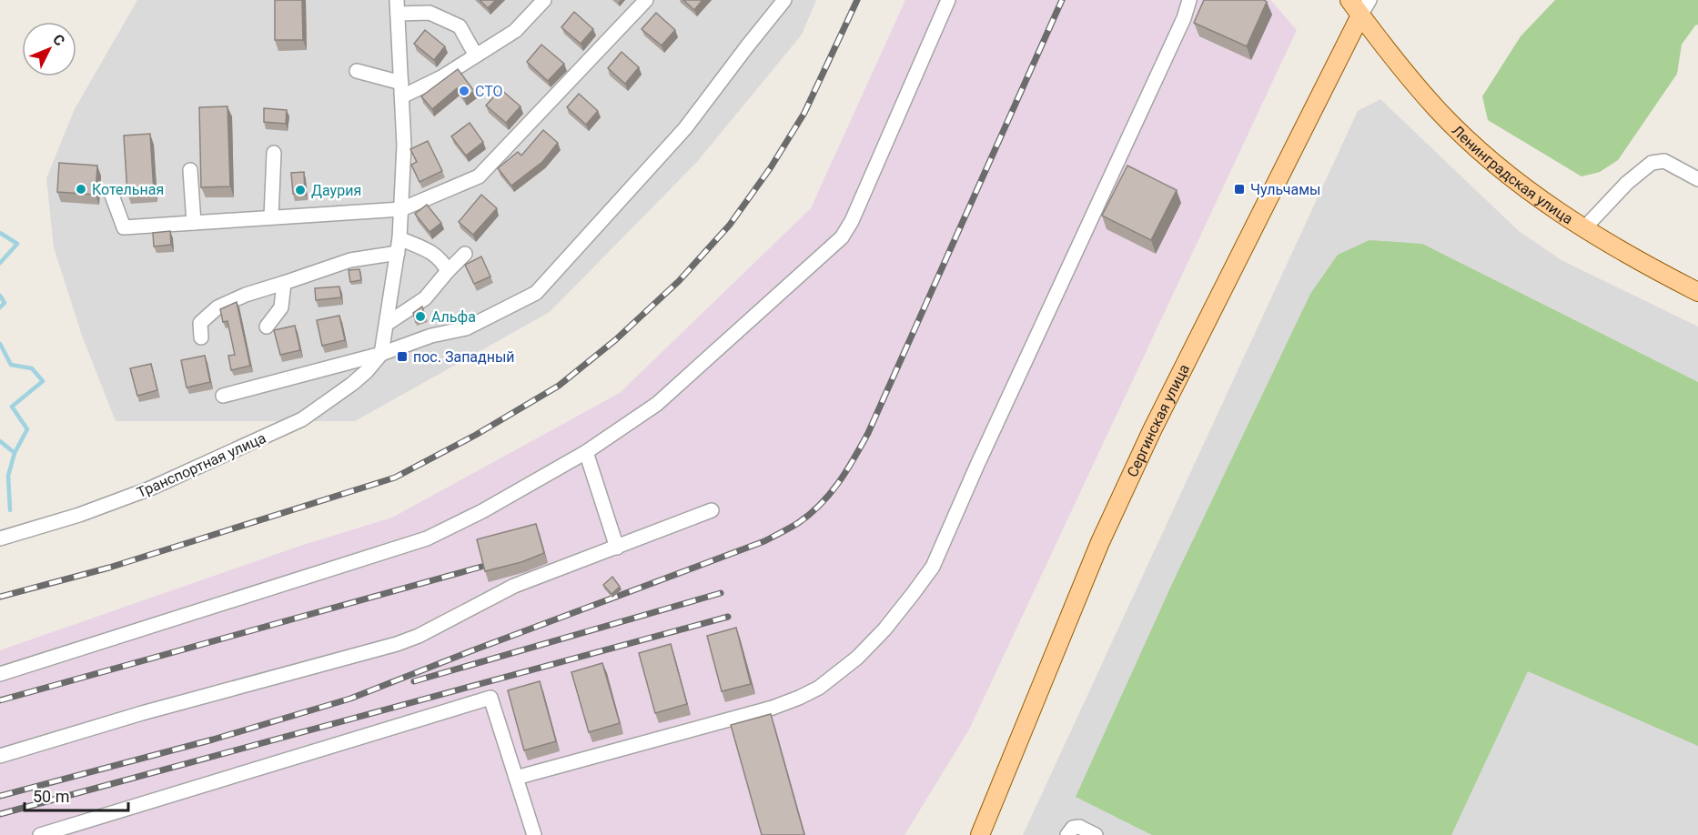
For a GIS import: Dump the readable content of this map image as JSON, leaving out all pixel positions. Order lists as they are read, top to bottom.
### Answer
{
  "streets": {
    "main road": ["Ленинградская улица", "Сергинская улица"],
    "street": ["Транспортная улица"]
  },
  "crossings": [
    ["Ленинградская улица", "Сергинская улица"]
  ],
  "places": {
    "other": [
      "СТО",
      "Котельная",
      "Даурия",
      "Альфа"
    ],
    "transit": ["Чульчамы", "пос. Западный"]
  },
  "scale_bar": "50 m",
  "north": "top right"
}
